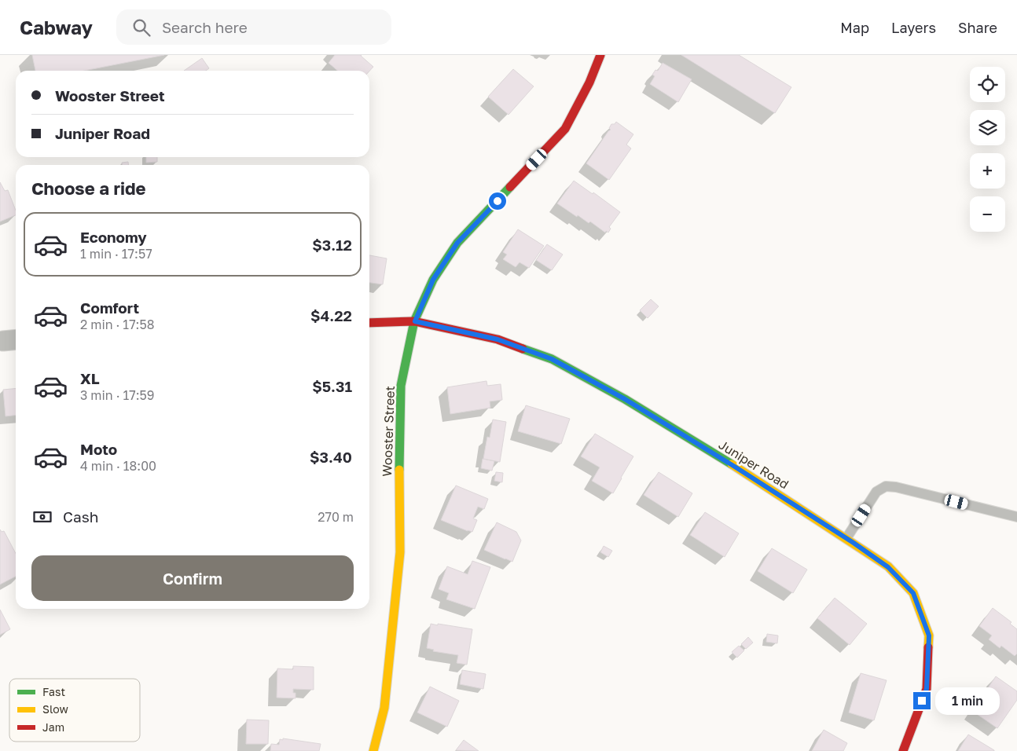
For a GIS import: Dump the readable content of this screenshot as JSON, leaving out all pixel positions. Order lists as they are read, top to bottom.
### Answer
{
  "streets": {
    "street": ["Wooster Street", "Juniper Road"]
  },
  "crossings": [
    ["Wooster Street", "Juniper Road"]
  ],
  "legend": ["Fast", "Slow", "Jam"],
  "page": {
    "header": "Cabway",
    "search": "Search here",
    "nav": ["Map", "Layers", "Share"],
    "map_buttons": ["+", "−"],
    "banner": ["Wooster Street", "Juniper Road"],
    "heading": "Choose a ride",
    "list": [
      {
        "name": "Economy",
        "note": "1 min · 17:57",
        "value": "$3.12"
      },
      {
        "name": "Comfort",
        "note": "2 min · 17:58",
        "value": "$4.22"
      },
      {
        "name": "XL",
        "note": "3 min · 17:59",
        "value": "$5.31"
      },
      {
        "name": "Moto",
        "note": "4 min · 18:00",
        "value": "$3.40"
      }
    ],
    "pay": ["Cash", "270 m"],
    "buttons": "Confirm",
    "bubble": "1 min"
  }
}
